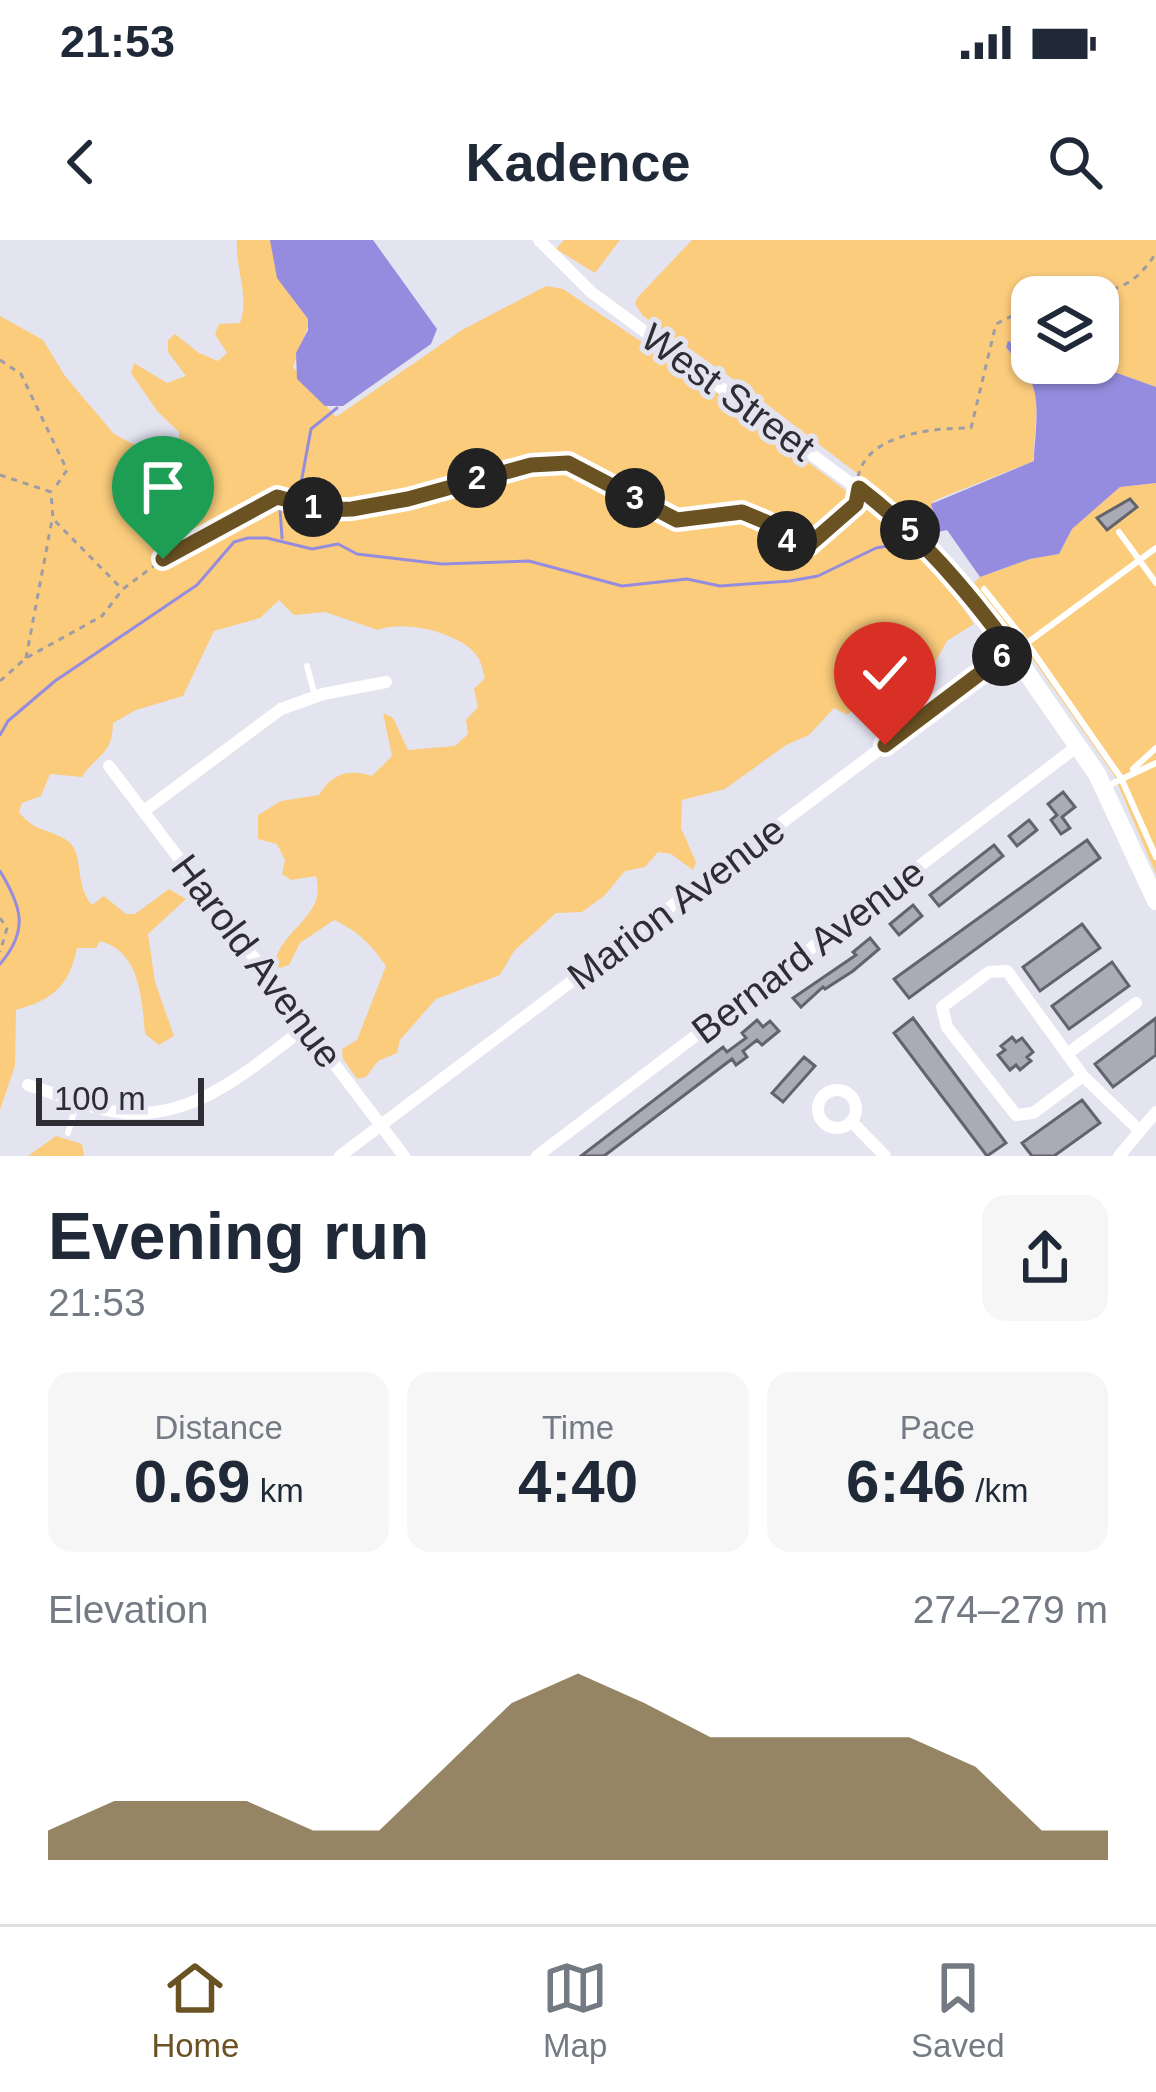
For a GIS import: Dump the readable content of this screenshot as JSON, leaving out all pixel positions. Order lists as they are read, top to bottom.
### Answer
{
  "streets": {
    "street": [
      "West Street",
      "Marion Avenue",
      "Bernard Avenue",
      "Harold Avenue"
    ]
  },
  "crossings": [
    ["West Street", "Marion Avenue"],
    ["West Street", "Bernard Avenue"],
    ["Marion Avenue", "Harold Avenue"]
  ],
  "scale_bar": "100 m",
  "page": {
    "status": "21:53",
    "header": "Kadence",
    "pins": [
      "2",
      "3",
      "1",
      "5",
      "4",
      "6"
    ],
    "scale": "100 m",
    "heading": ["Evening run", "21:53"],
    "stats": [
      ["Distance", "0.69 km"],
      ["Time", "4:40"],
      ["Pace", "6:46 /km"]
    ],
    "chart": ["Elevation", "274–279 m"],
    "tabs": ["Home", "Map", "Saved"]
  }
}
